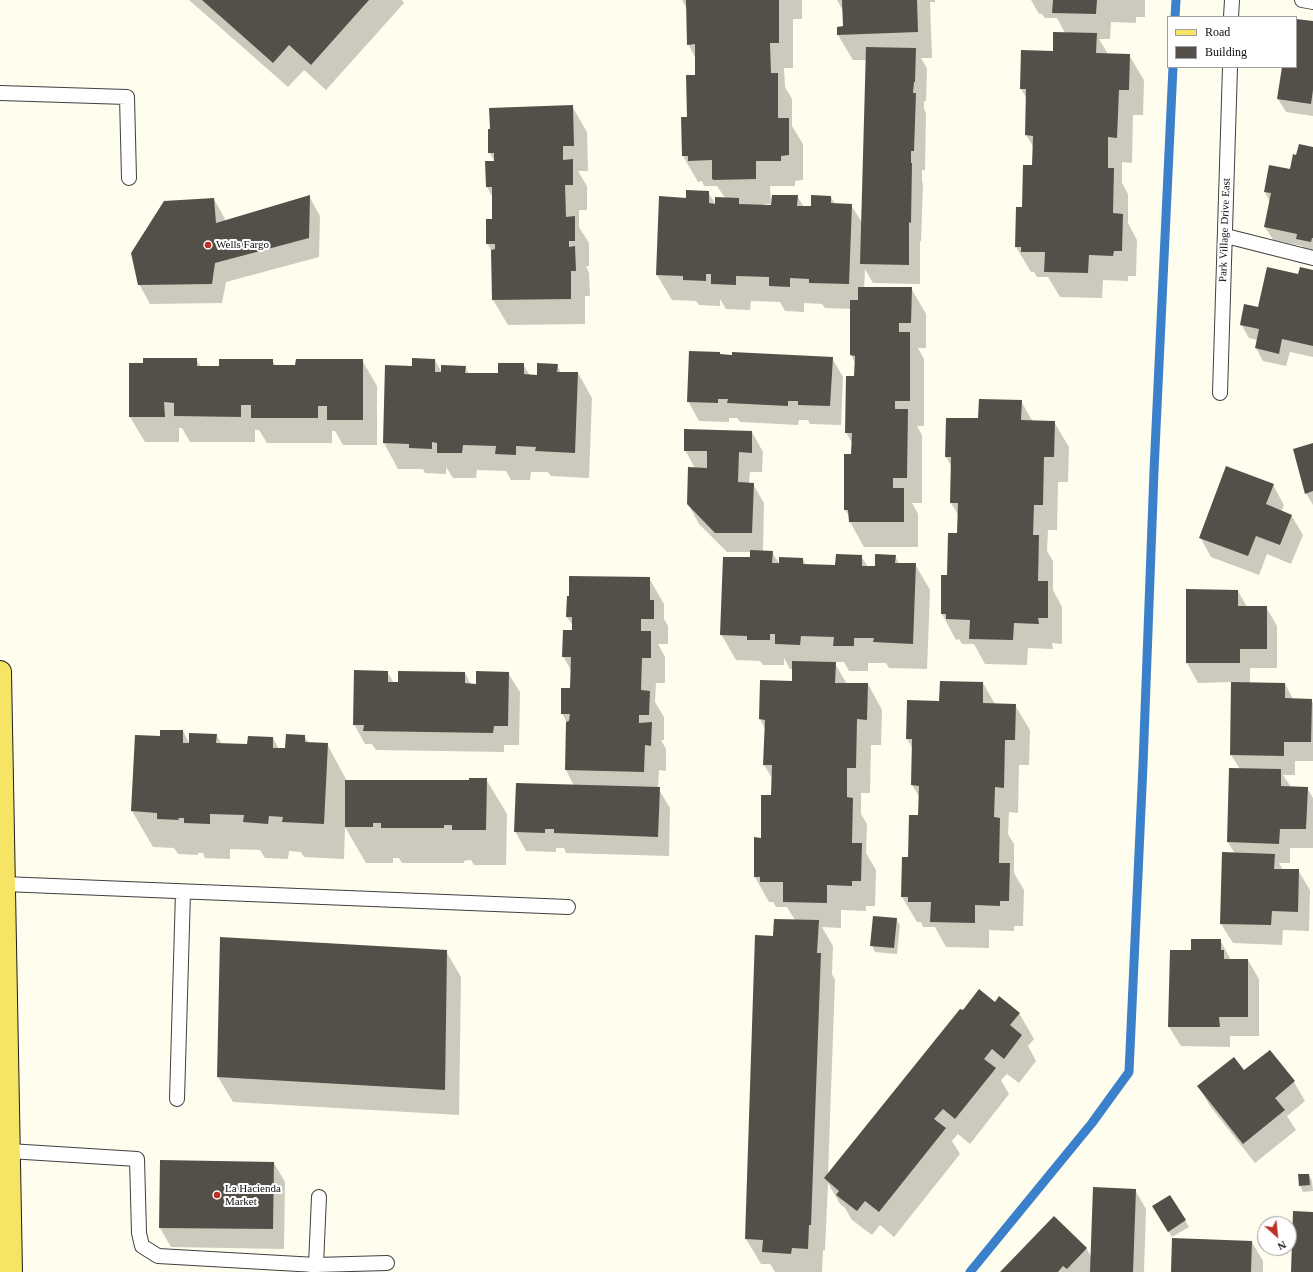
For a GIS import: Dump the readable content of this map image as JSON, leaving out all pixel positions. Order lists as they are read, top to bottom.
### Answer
{
  "streets": {
    "lane": ["Park Village Drive East"]
  },
  "places": ["Wells Fargo", "La Hacienda Market"],
  "legend": ["Road", "Building"],
  "north": "bottom right"
}
